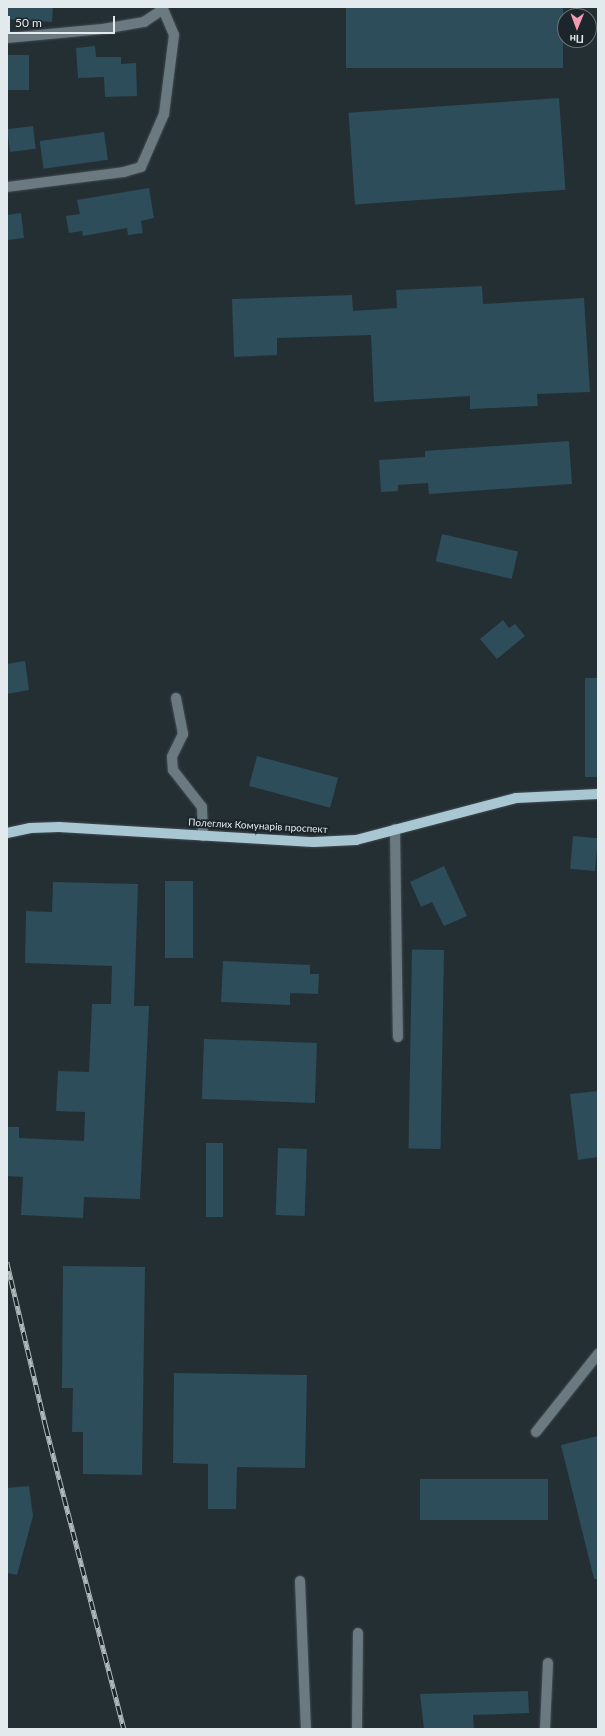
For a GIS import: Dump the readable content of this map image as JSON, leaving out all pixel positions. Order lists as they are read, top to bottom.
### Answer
{
  "streets": {
    "main road": ["Полеглих Комунарів проспект"]
  },
  "scale_bar": "50 m",
  "north": "bottom"
}
